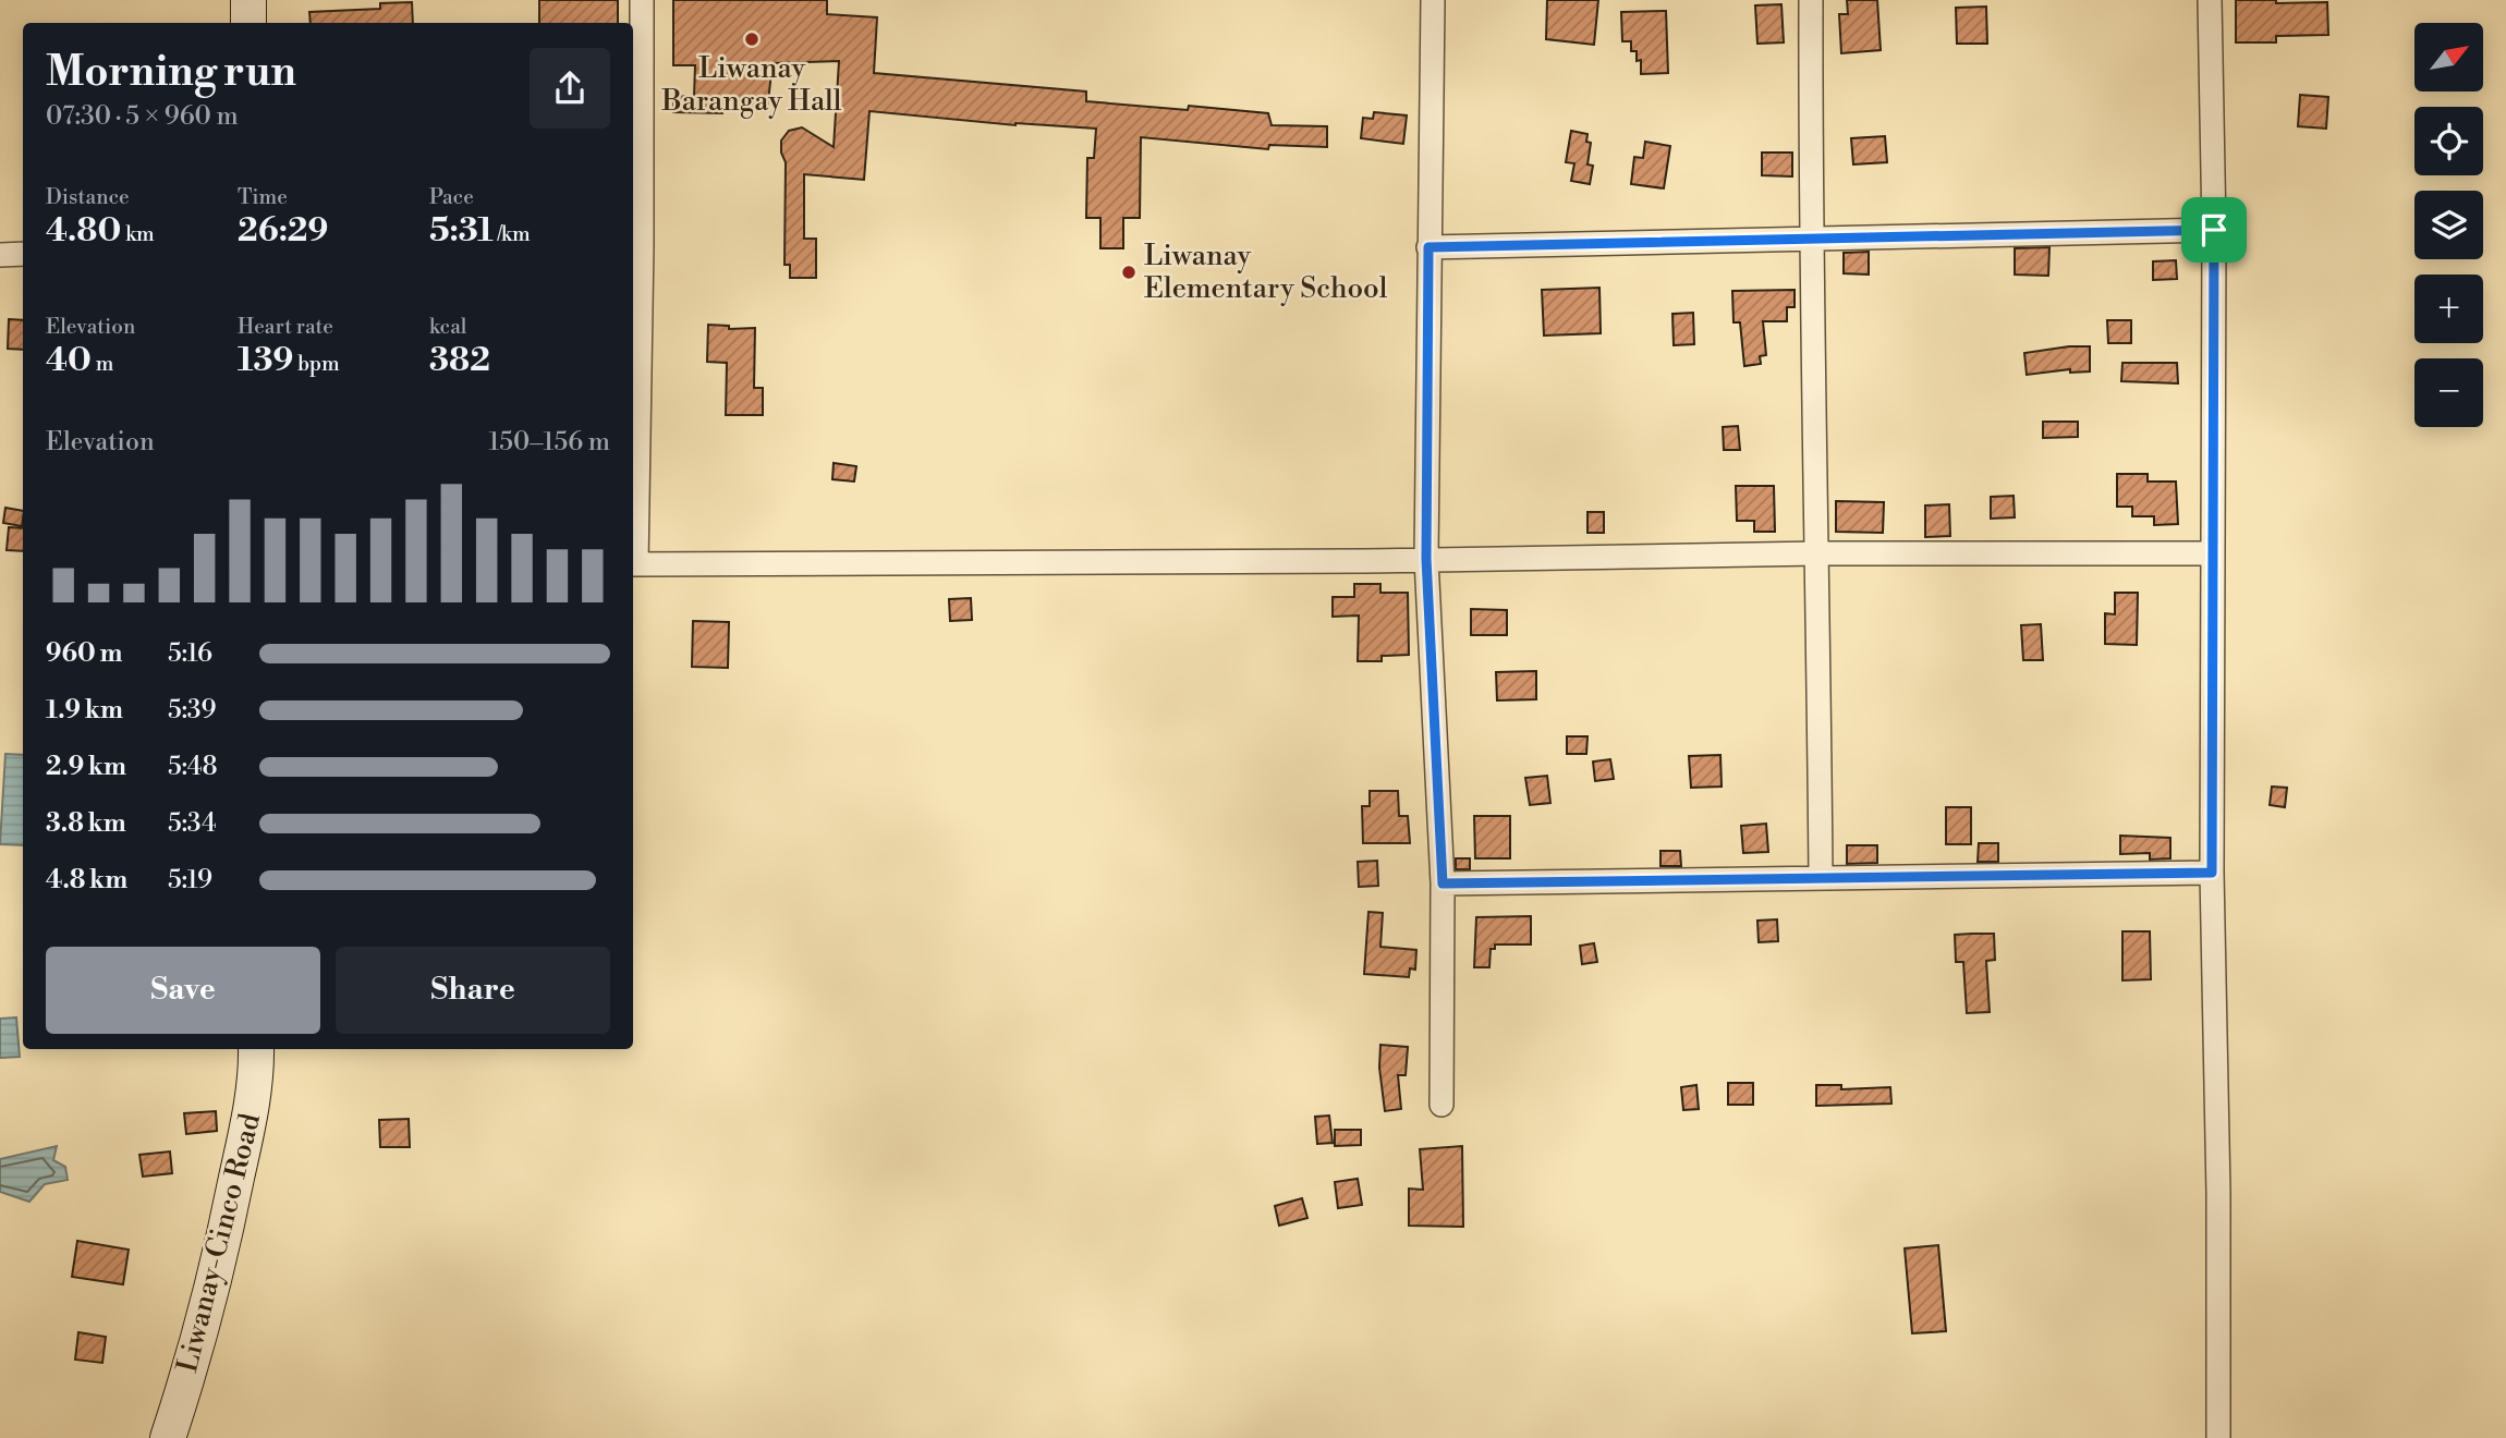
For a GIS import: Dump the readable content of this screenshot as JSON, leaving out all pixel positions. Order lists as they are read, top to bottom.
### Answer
{
  "streets": {
    "street": ["Liwanay-Cinco Road"]
  },
  "places": ["Liwanay Barangay Hall", "Liwanay Elementary School"],
  "north": "top right",
  "page": {
    "map_buttons": ["+", "−"],
    "heading": ["Morning run", "07:30 · 5 × 960 m"],
    "stats": [
      ["Distance", "4.80 km"],
      ["Time", "26:29"],
      ["Pace", "5:31 /km"],
      ["Elevation", "40 m"],
      ["Heart rate", "139 bpm"],
      ["kcal", "382"]
    ],
    "chart": ["Elevation", "150–156 m"],
    "list": [
      {
        "name": "960 m",
        "note": "5:16"
      },
      {
        "name": "1.9 km",
        "note": "5:39"
      },
      {
        "name": "2.9 km",
        "note": "5:48"
      },
      {
        "name": "3.8 km",
        "note": "5:34"
      },
      {
        "name": "4.8 km",
        "note": "5:19"
      }
    ],
    "buttons": ["Save", "Share"]
  }
}
